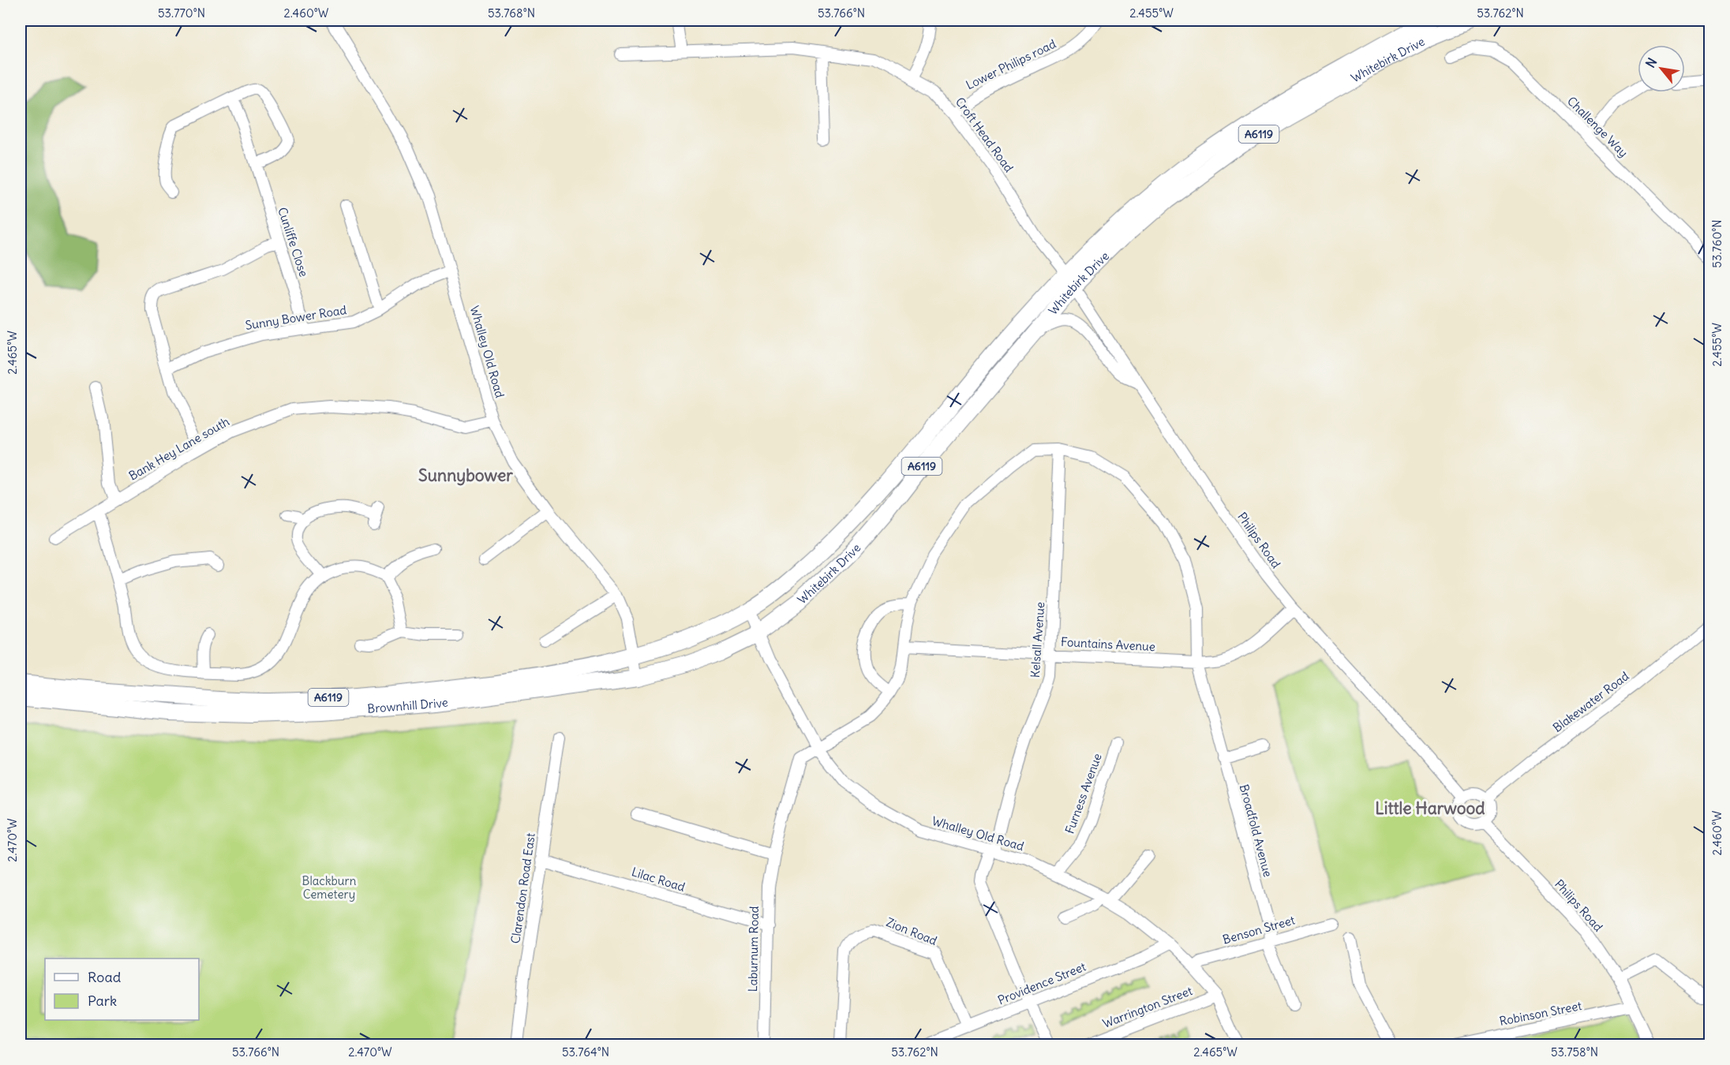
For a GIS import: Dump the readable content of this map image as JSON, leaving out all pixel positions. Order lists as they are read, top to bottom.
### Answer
{
  "streets": {
    "highway": ["Whitebirk Drive", "A6119", "Brownhill Drive"],
    "street": [
      "Lower Philips road",
      "Challenge Way",
      "Croft Head Road",
      "Cunliffe Close",
      "Sunny Bower Road",
      "Whalley Old Road",
      "Bank Hey Lane south",
      "Philips Road",
      "Kelsall Avenue",
      "Fountains Avenue",
      "Blakewater Road",
      "Furness Avenue",
      "Broadfold Avenue",
      "Lilac Road",
      "Clarendon Road East",
      "Benson Street",
      "Zion Road",
      "Laburnum Road",
      "Providence Street",
      "Warrington Street",
      "Robinson Street"
    ]
  },
  "crossings": [
    ["Whitebirk Drive", "Croft Head Road"],
    ["Whitebirk Drive", "Whalley Old Road"],
    ["Whitebirk Drive", "Philips Road"],
    ["Whitebirk Drive", "Brownhill Drive"],
    ["Lower Philips road", "Croft Head Road"],
    ["Croft Head Road", "Philips Road"],
    ["Cunliffe Close", "Sunny Bower Road"],
    ["Sunny Bower Road", "Whalley Old Road"],
    ["Whalley Old Road", "Bank Hey Lane south"],
    ["Whalley Old Road", "Kelsall Avenue"],
    ["Whalley Old Road", "Brownhill Drive"],
    ["Whalley Old Road", "Furness Avenue"],
    ["Whalley Old Road", "Benson Street"],
    ["Whalley Old Road", "Laburnum Road"],
    ["Whalley Old Road", "Providence Street"],
    ["Whalley Old Road", "Warrington Street"],
    ["Philips Road", "Fountains Avenue"],
    ["Philips Road", "Blakewater Road"],
    ["Philips Road", "Robinson Street"],
    ["Kelsall Avenue", "Fountains Avenue"],
    ["Kelsall Avenue", "Broadfold Avenue"],
    ["Kelsall Avenue", "Laburnum Road"],
    ["Kelsall Avenue", "Providence Street"],
    ["Fountains Avenue", "Broadfold Avenue"],
    ["Fountains Avenue", "Laburnum Road"],
    ["Broadfold Avenue", "Benson Street"],
    ["Broadfold Avenue", "Laburnum Road"],
    ["Lilac Road", "Clarendon Road East"],
    ["Lilac Road", "Laburnum Road"],
    ["Zion Road", "Providence Street"]
  ],
  "districts": ["Sunnybower", "Little Harwood"],
  "parks": ["Blackburn Cemetery"],
  "legend": ["Road", "Park"],
  "north": "top left",
  "coordinates": [
    "53.770°N",
    "2.460°W",
    "53.768°N",
    "53.766°N",
    "2.455°W",
    "53.762°N",
    "53.760°N",
    "2.465°W",
    "2.470°W",
    "53.764°N",
    "53.758°N"
  ]
}
